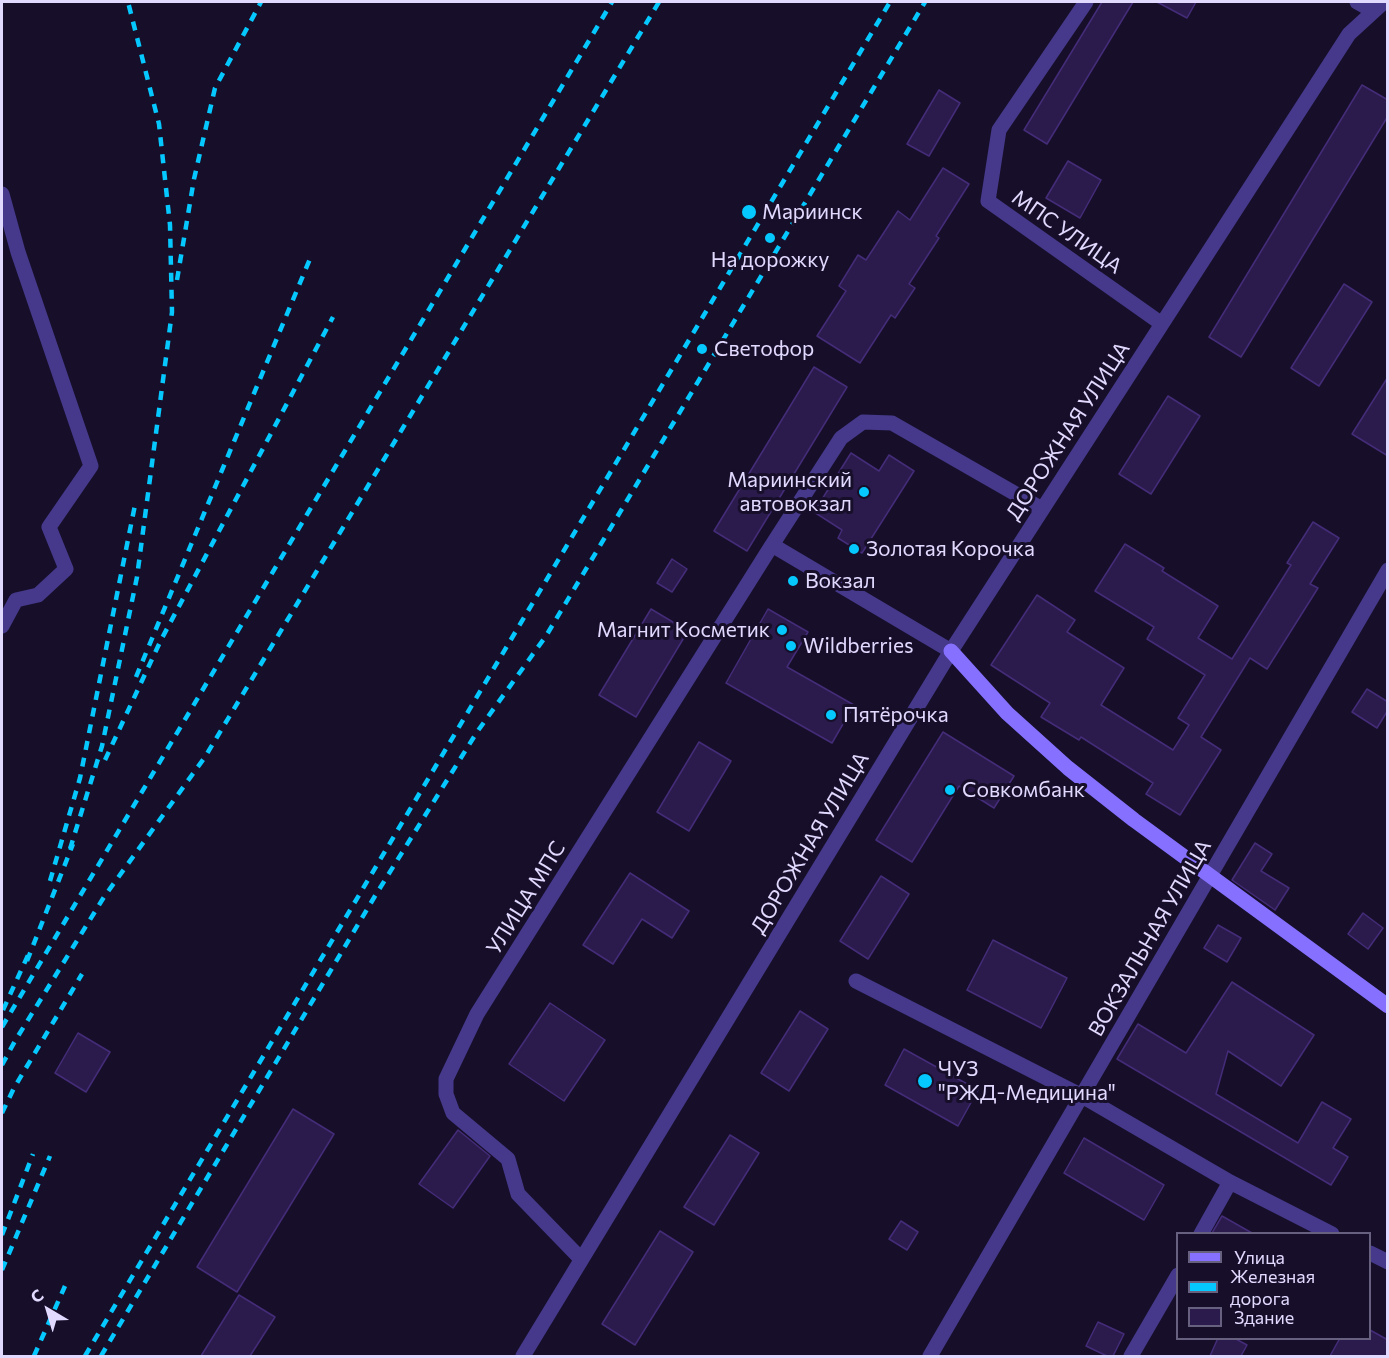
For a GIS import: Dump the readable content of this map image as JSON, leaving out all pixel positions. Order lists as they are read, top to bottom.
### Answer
{
  "streets": {
    "street": [
      "МПС УЛИЦА",
      "ДОРОЖНАЯ УЛИЦА",
      "УЛИЦА МПС",
      "ВОКЗАЛЬНАЯ УЛИЦА"
    ]
  },
  "crossings": [
    ["МПС УЛИЦА", "ДОРОЖНАЯ УЛИЦА"],
    ["ДОРОЖНАЯ УЛИЦА", "УЛИЦА МПС"]
  ],
  "places": [
    "Мариинск",
    "На дорожку",
    "Светофор",
    "Мариинский автовокзал",
    "Золотая Корочка",
    "Вокзал",
    "Магнит Косметик",
    "Wildberries",
    "Пятёрочка",
    "Совкомбанк",
    "ЧУЗ \"РЖД-Медицина\""
  ],
  "legend": ["Улица", "Железная дорога", "Здание"],
  "north": "top left"
}
